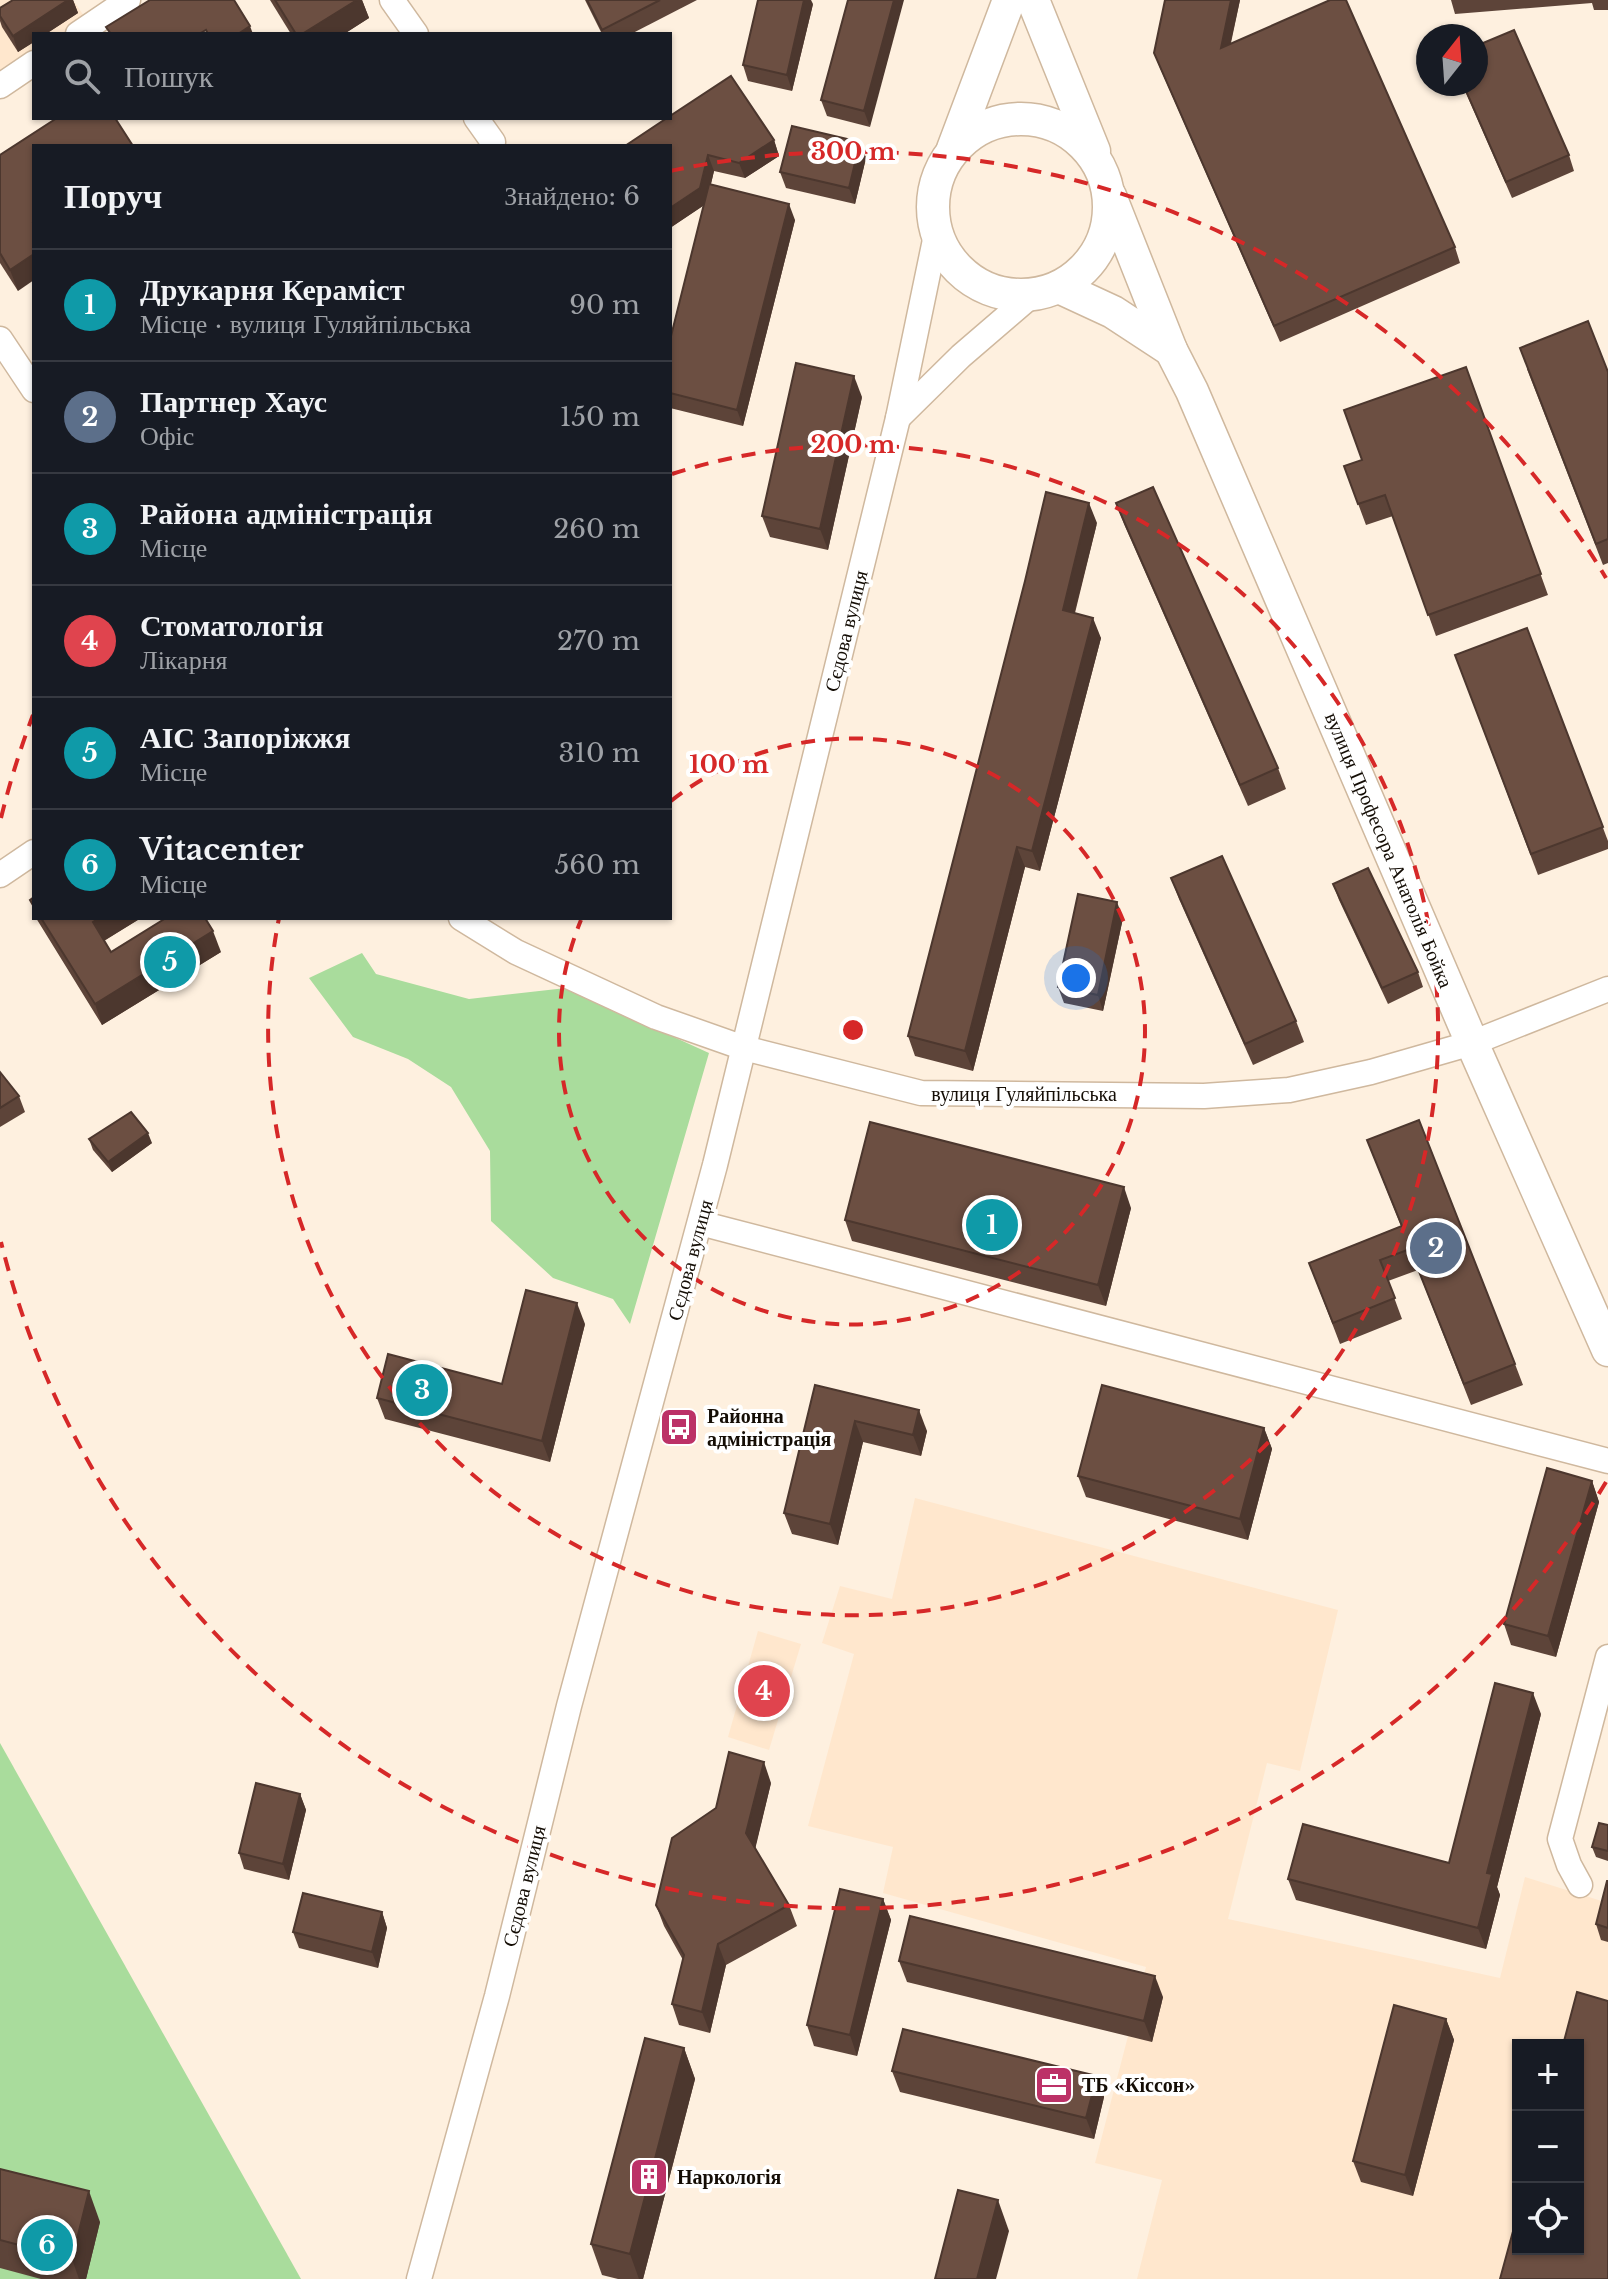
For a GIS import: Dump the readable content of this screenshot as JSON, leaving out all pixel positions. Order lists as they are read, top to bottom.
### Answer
{
  "streets": {
    "main road": ["вулиця Професора Анатолія Бойка"],
    "street": ["Сєдова вулиця", "вулиця Гуляйпільська"]
  },
  "crossings": [
    ["Сєдова вулиця", "вулиця Професора Анатолія Бойка"],
    ["Сєдова вулиця", "вулиця Гуляйпільська"],
    ["вулиця Професора Анатолія Бойка", "вулиця Гуляйпільська"]
  ],
  "places": {
    "bus stop": ["Районна адміністрація"],
    "office": ["ТБ «Кіссон»"],
    "building": ["Наркологія"]
  },
  "north": "top",
  "page": {
    "search": "Пошук",
    "heading": ["Поруч", "Знайдено: 6"],
    "list": [
      {
        "mark": "1",
        "name": "Друкарня Кераміст",
        "note": "Місце · вулиця Гуляйпільська",
        "value": "90 m"
      },
      {
        "mark": "2",
        "name": "Партнер Хаус",
        "note": "Офіс",
        "value": "150 m"
      },
      {
        "mark": "3",
        "name": "Района адміністрація",
        "note": "Місце",
        "value": "260 m"
      },
      {
        "mark": "4",
        "name": "Стоматологія",
        "note": "Лікарня",
        "value": "270 m"
      },
      {
        "mark": "5",
        "name": "АІС Запоріжжя",
        "note": "Місце",
        "value": "310 m"
      },
      {
        "mark": "6",
        "name": "Vitacenter",
        "note": "Місце",
        "value": "560 m"
      }
    ],
    "pins": [
      "5",
      "1",
      "2",
      "3",
      "4",
      "6"
    ],
    "map_buttons": ["+", "−"]
  },
  "rings": ["300 m", "200 m", "100 m"]
}
